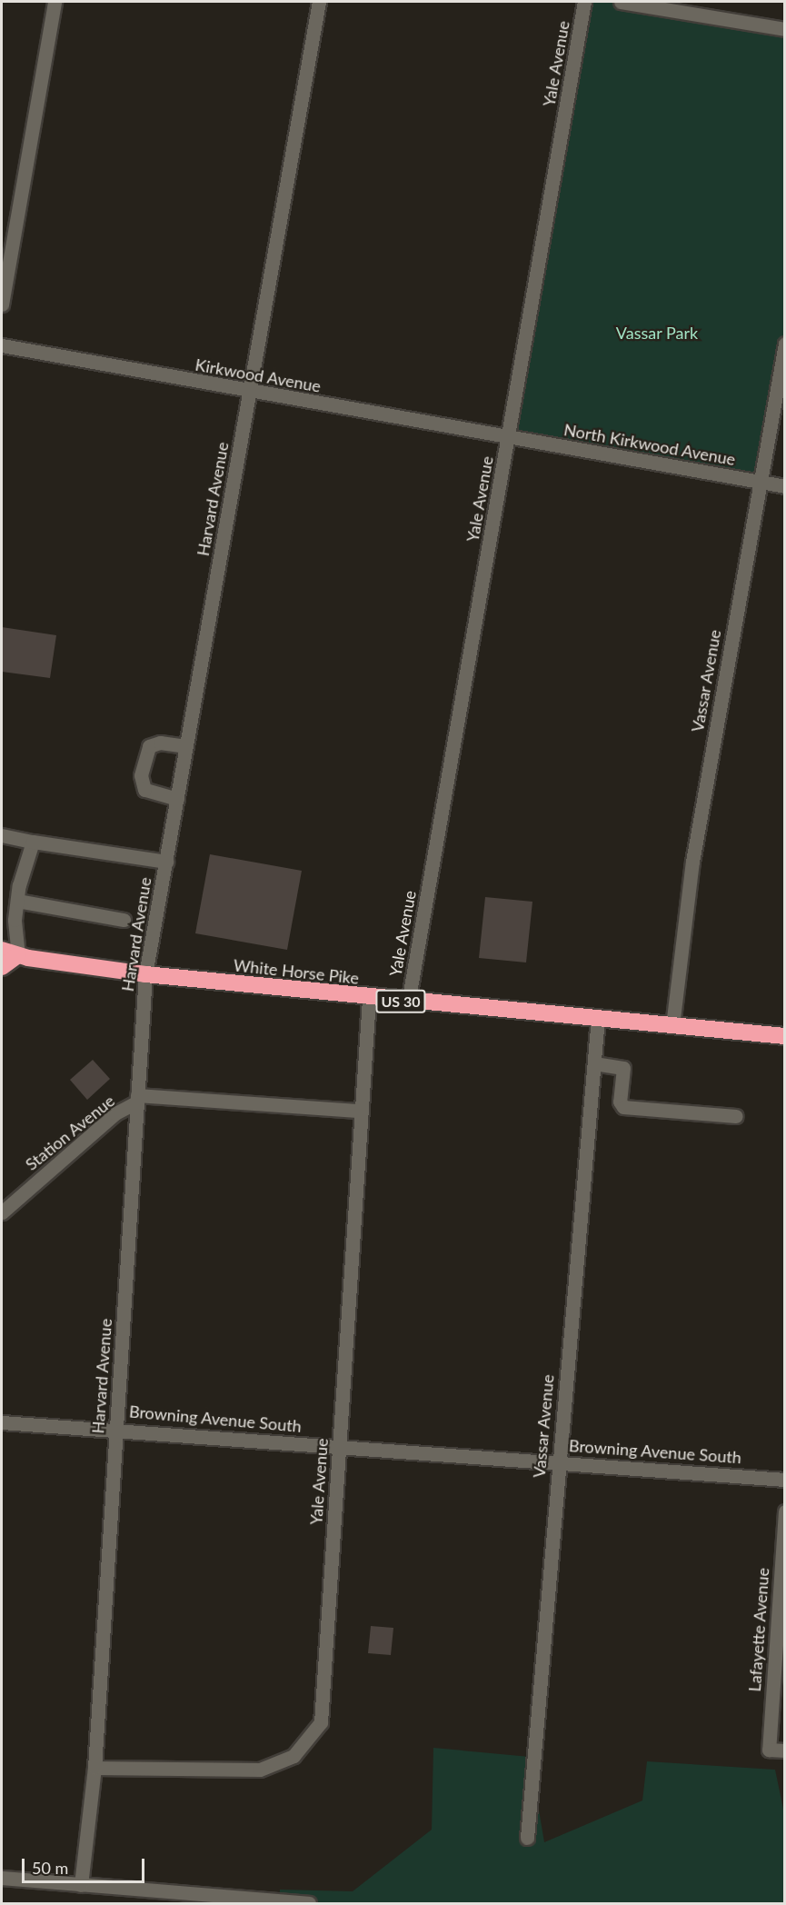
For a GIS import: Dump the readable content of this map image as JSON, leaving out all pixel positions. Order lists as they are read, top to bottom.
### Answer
{
  "streets": {
    "highway": ["White Horse Pike", "US 30"],
    "street": [
      "Yale Avenue",
      "Kirkwood Avenue",
      "North Kirkwood Avenue",
      "Harvard Avenue",
      "Vassar Avenue",
      "Station Avenue",
      "Browning Avenue South",
      "Lafayette Avenue"
    ]
  },
  "crossings": [
    ["Yale Avenue", "Kirkwood Avenue"],
    ["Yale Avenue", "North Kirkwood Avenue"],
    ["Yale Avenue", "Harvard Avenue"],
    ["Yale Avenue", "White Horse Pike"],
    ["Yale Avenue", "Browning Avenue South"],
    ["Kirkwood Avenue", "North Kirkwood Avenue"],
    ["Kirkwood Avenue", "Harvard Avenue"],
    ["North Kirkwood Avenue", "Vassar Avenue"],
    ["Harvard Avenue", "White Horse Pike"],
    ["Harvard Avenue", "Station Avenue"],
    ["Harvard Avenue", "Browning Avenue South"],
    ["Vassar Avenue", "White Horse Pike"],
    ["Vassar Avenue", "Browning Avenue South"]
  ],
  "parks": ["Vassar Park"],
  "scale_bar": "50 m"
}
